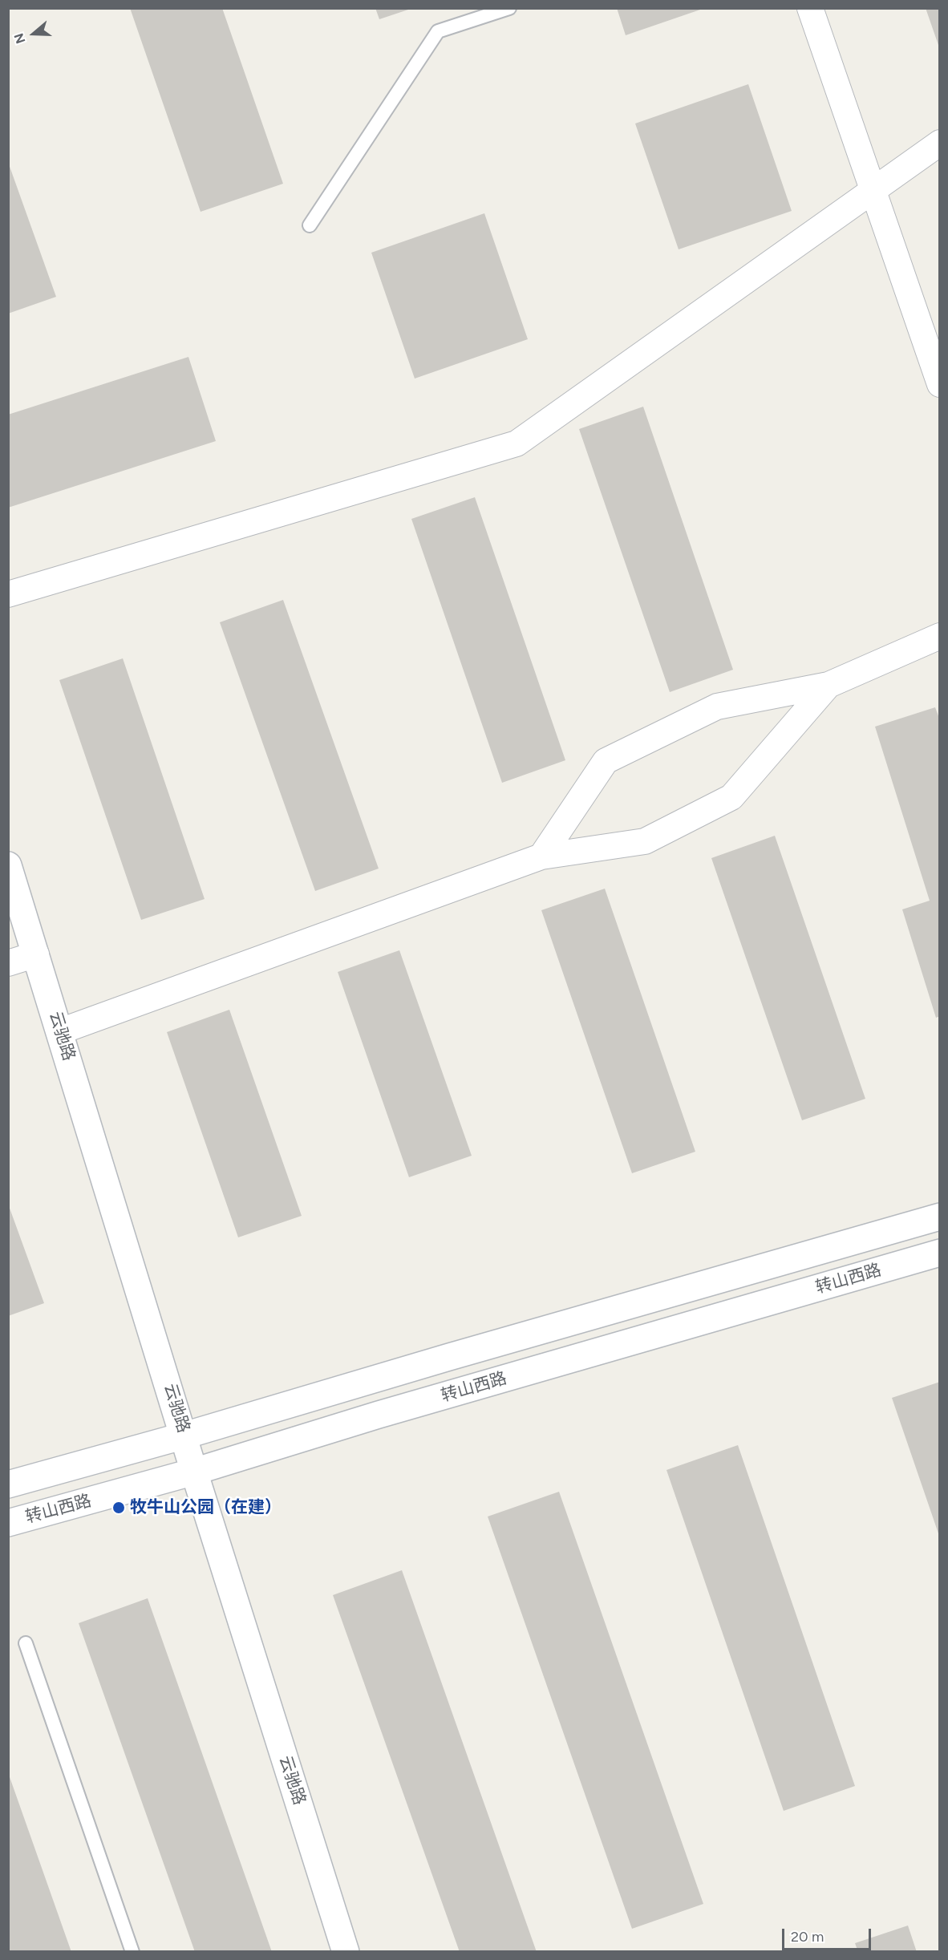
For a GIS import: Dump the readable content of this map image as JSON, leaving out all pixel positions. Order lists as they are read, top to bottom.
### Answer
{
  "streets": {
    "main road": ["云驰路", "转山西路"]
  },
  "crossings": [
    ["云驰路", "转山西路"]
  ],
  "places": ["牧牛山公园（在建）"],
  "scale_bar": "20 m",
  "north": "left"
}
